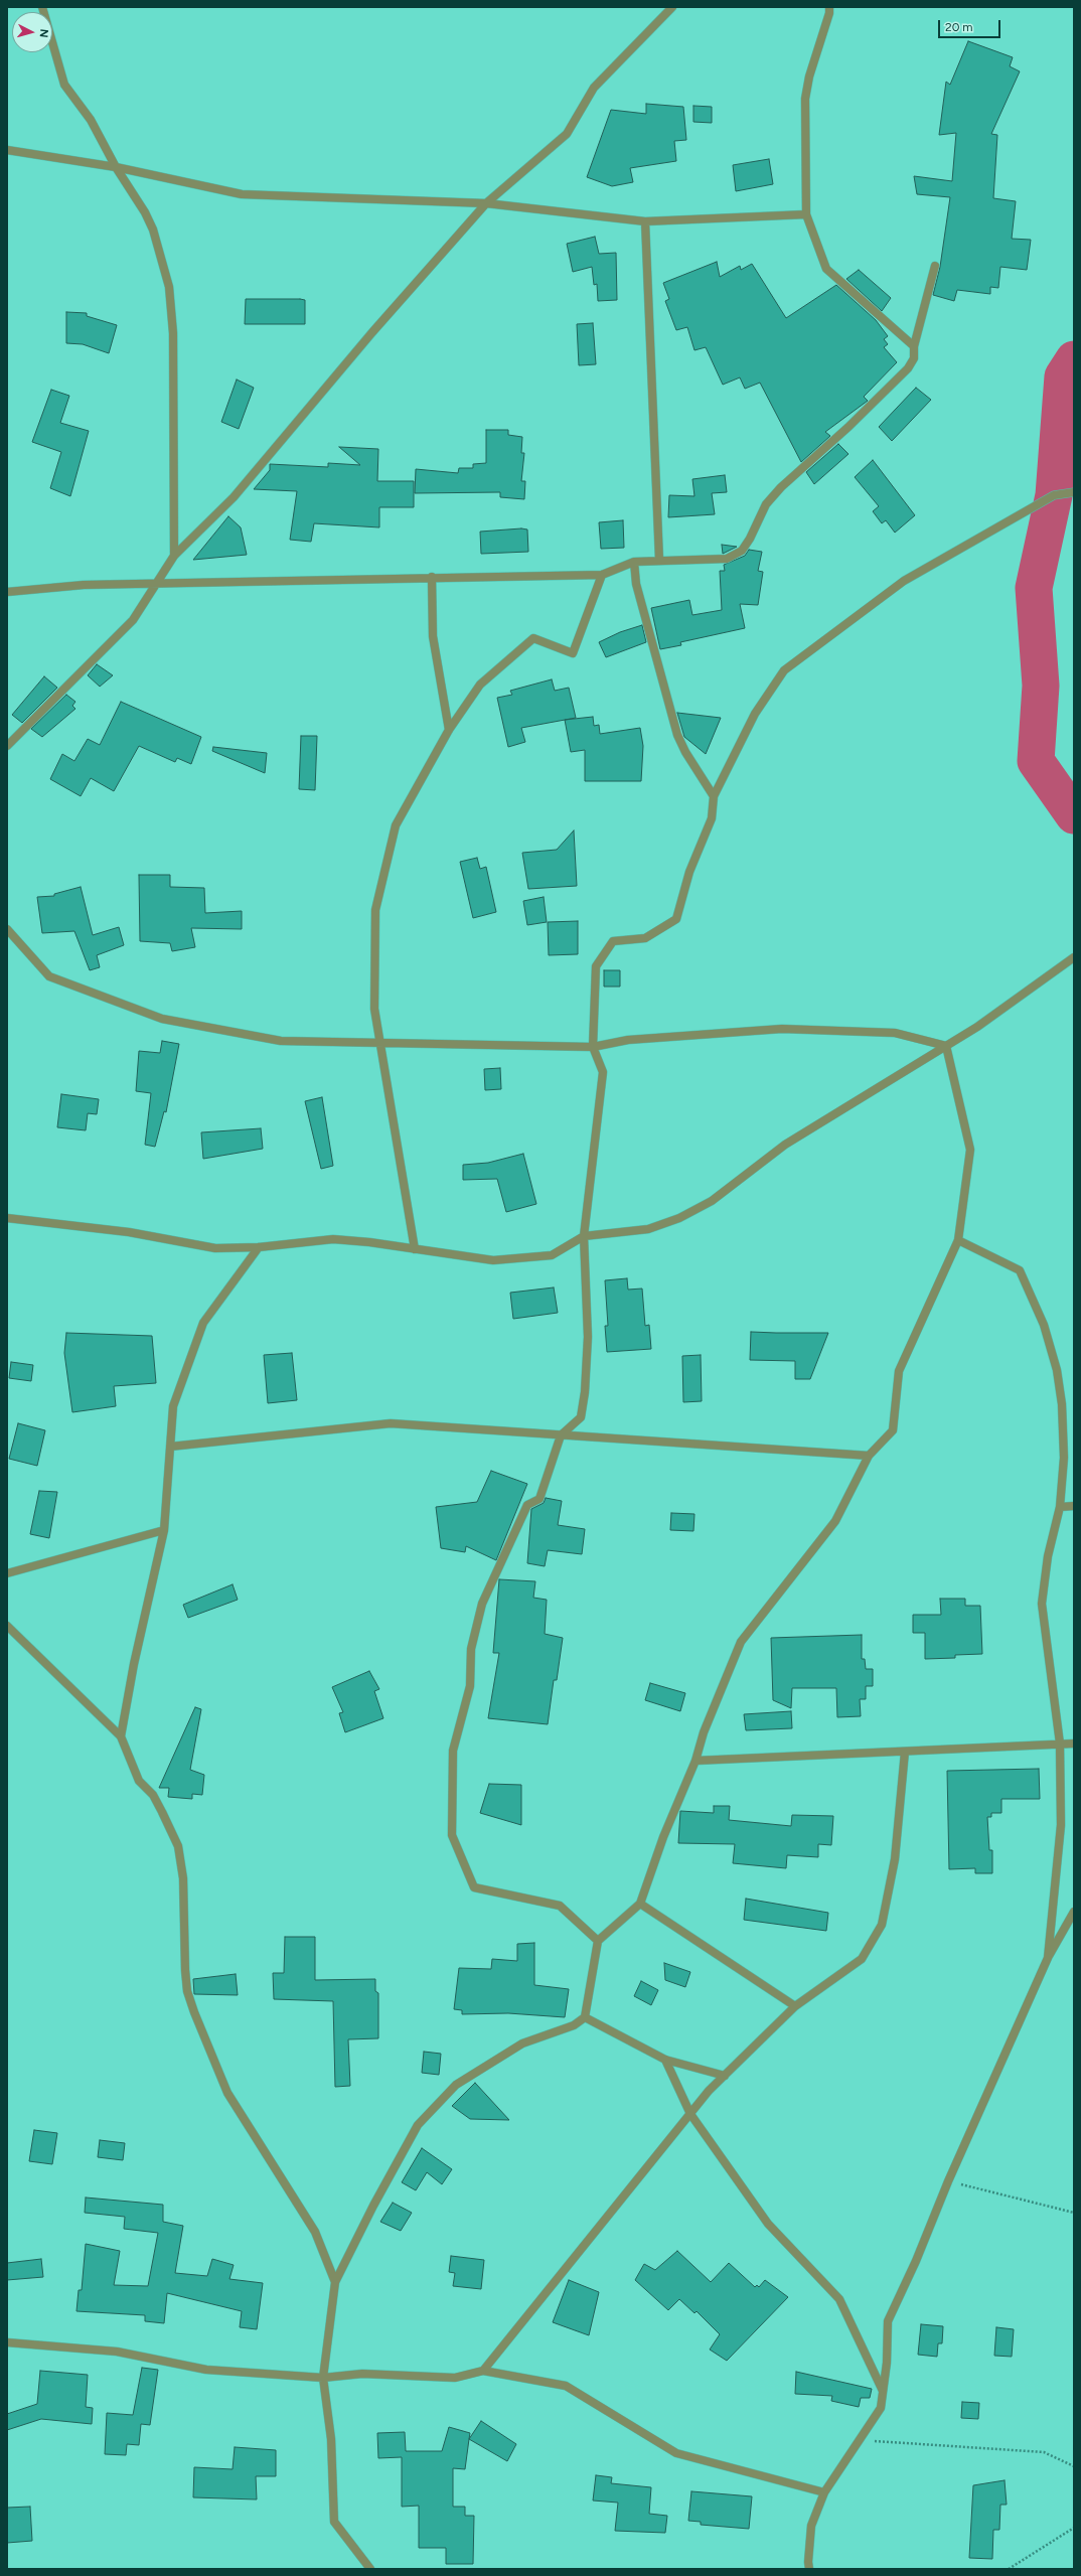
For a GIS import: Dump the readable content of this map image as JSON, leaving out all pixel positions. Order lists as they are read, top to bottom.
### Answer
{
  "scale_bar": "20 m",
  "north": "right"
}
